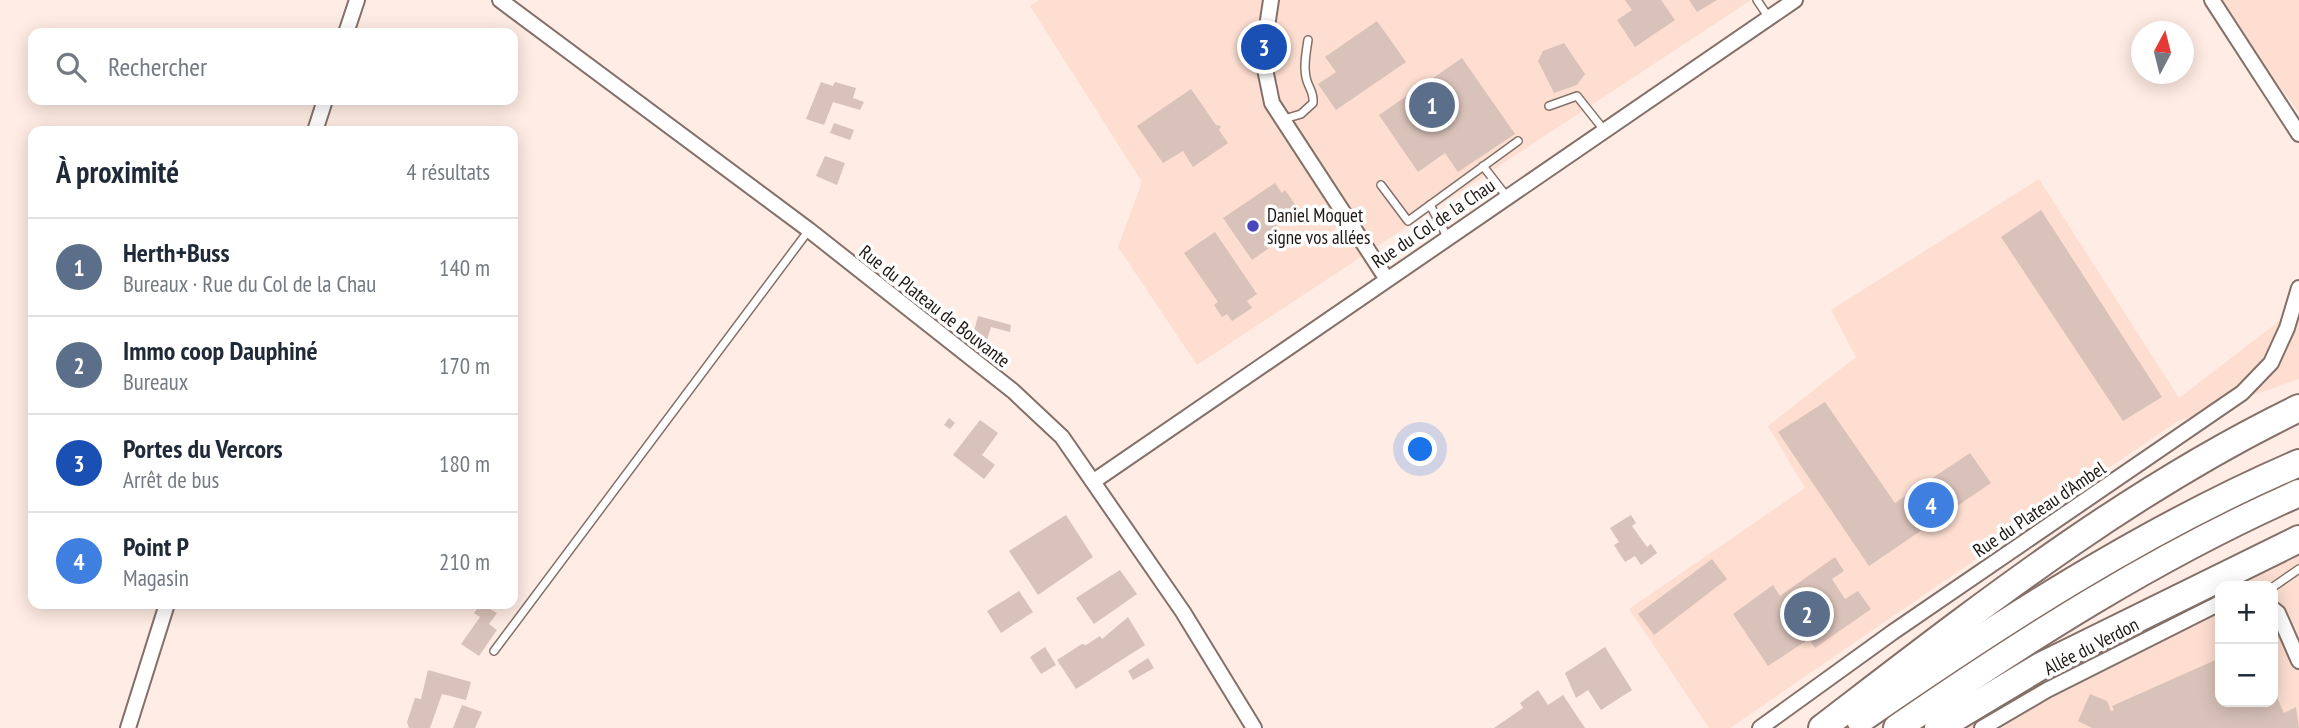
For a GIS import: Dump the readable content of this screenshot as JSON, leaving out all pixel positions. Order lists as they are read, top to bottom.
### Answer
{
  "streets": {
    "street": [
      "Rue du Col de la Chau",
      "Rue du Plateau de Bouvante",
      "Rue du Plateau d'Ambel",
      "Allée du Verdon"
    ]
  },
  "crossings": [
    ["Rue du Col de la Chau", "Rue du Plateau de Bouvante"]
  ],
  "places": ["Daniel Moquet signe vos allées"],
  "north": "top",
  "page": {
    "pins": [
      "3",
      "1",
      "4",
      "2"
    ],
    "search": "Rechercher",
    "heading": ["À proximité", "4 résultats"],
    "list": [
      {
        "mark": "1",
        "name": "Herth+Buss",
        "note": "Bureaux · Rue du Col de la Chau",
        "value": "140 m"
      },
      {
        "mark": "2",
        "name": "Immo coop Dauphiné",
        "note": "Bureaux",
        "value": "170 m"
      },
      {
        "mark": "3",
        "name": "Portes du Vercors",
        "note": "Arrêt de bus",
        "value": "180 m"
      },
      {
        "mark": "4",
        "name": "Point P",
        "note": "Magasin",
        "value": "210 m"
      }
    ],
    "map_buttons": ["+", "−"]
  }
}
